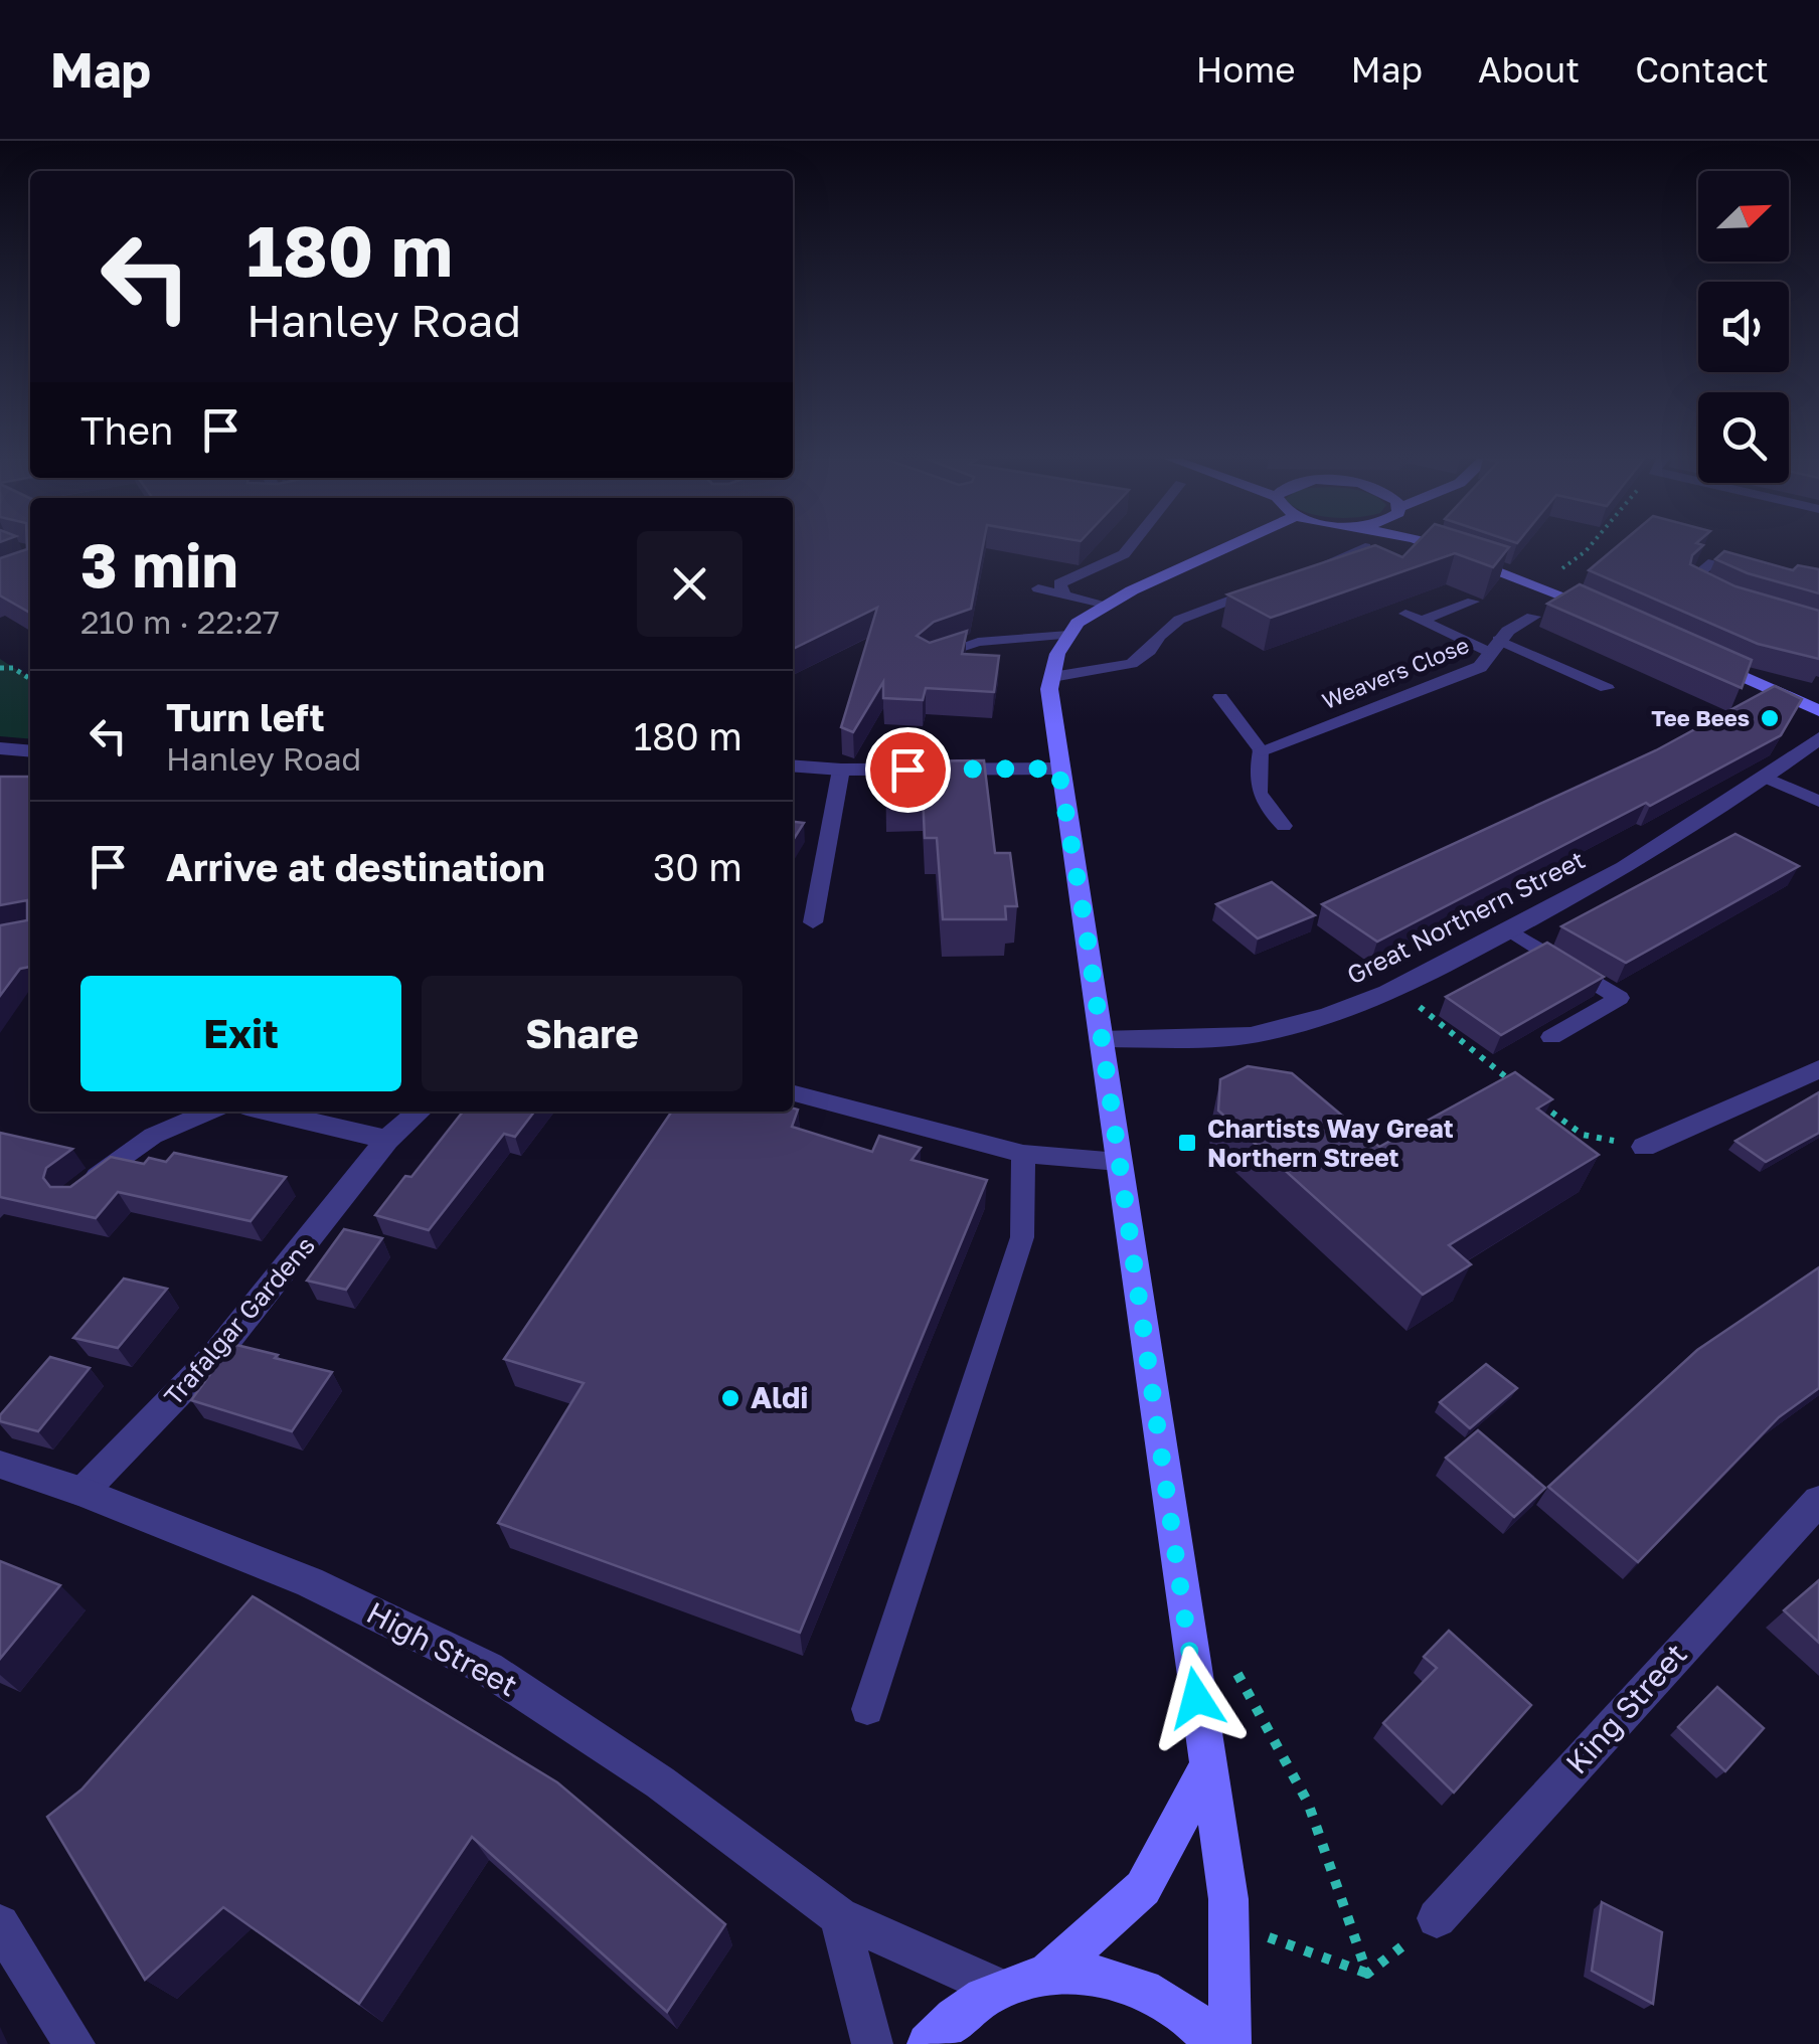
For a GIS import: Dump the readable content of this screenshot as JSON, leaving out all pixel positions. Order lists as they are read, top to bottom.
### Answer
{
  "streets": {
    "street": [
      "Weavers Close",
      "Great Northern Street",
      "Trafalgar Gardens",
      "High Street",
      "King Street"
    ]
  },
  "crossings": [
    ["Trafalgar Gardens", "High Street"]
  ],
  "places": {
    "other": ["Tee Bees", "Aldi"],
    "transit": ["Chartists Way Great Northern Street"]
  },
  "north": "top right",
  "page": {
    "header": "Map",
    "nav": [
      "Home",
      "Map",
      "About",
      "Contact"
    ],
    "turn": ["180 m", "Hanley Road"],
    "then": "Then",
    "heading": ["3 min", "210 m · 22:27"],
    "list": [
      {
        "name": "Turn left",
        "note": "Hanley Road",
        "value": "180 m"
      },
      {
        "name": "Arrive at destination",
        "value": "30 m"
      }
    ],
    "buttons": ["Exit", "Share"]
  }
}
